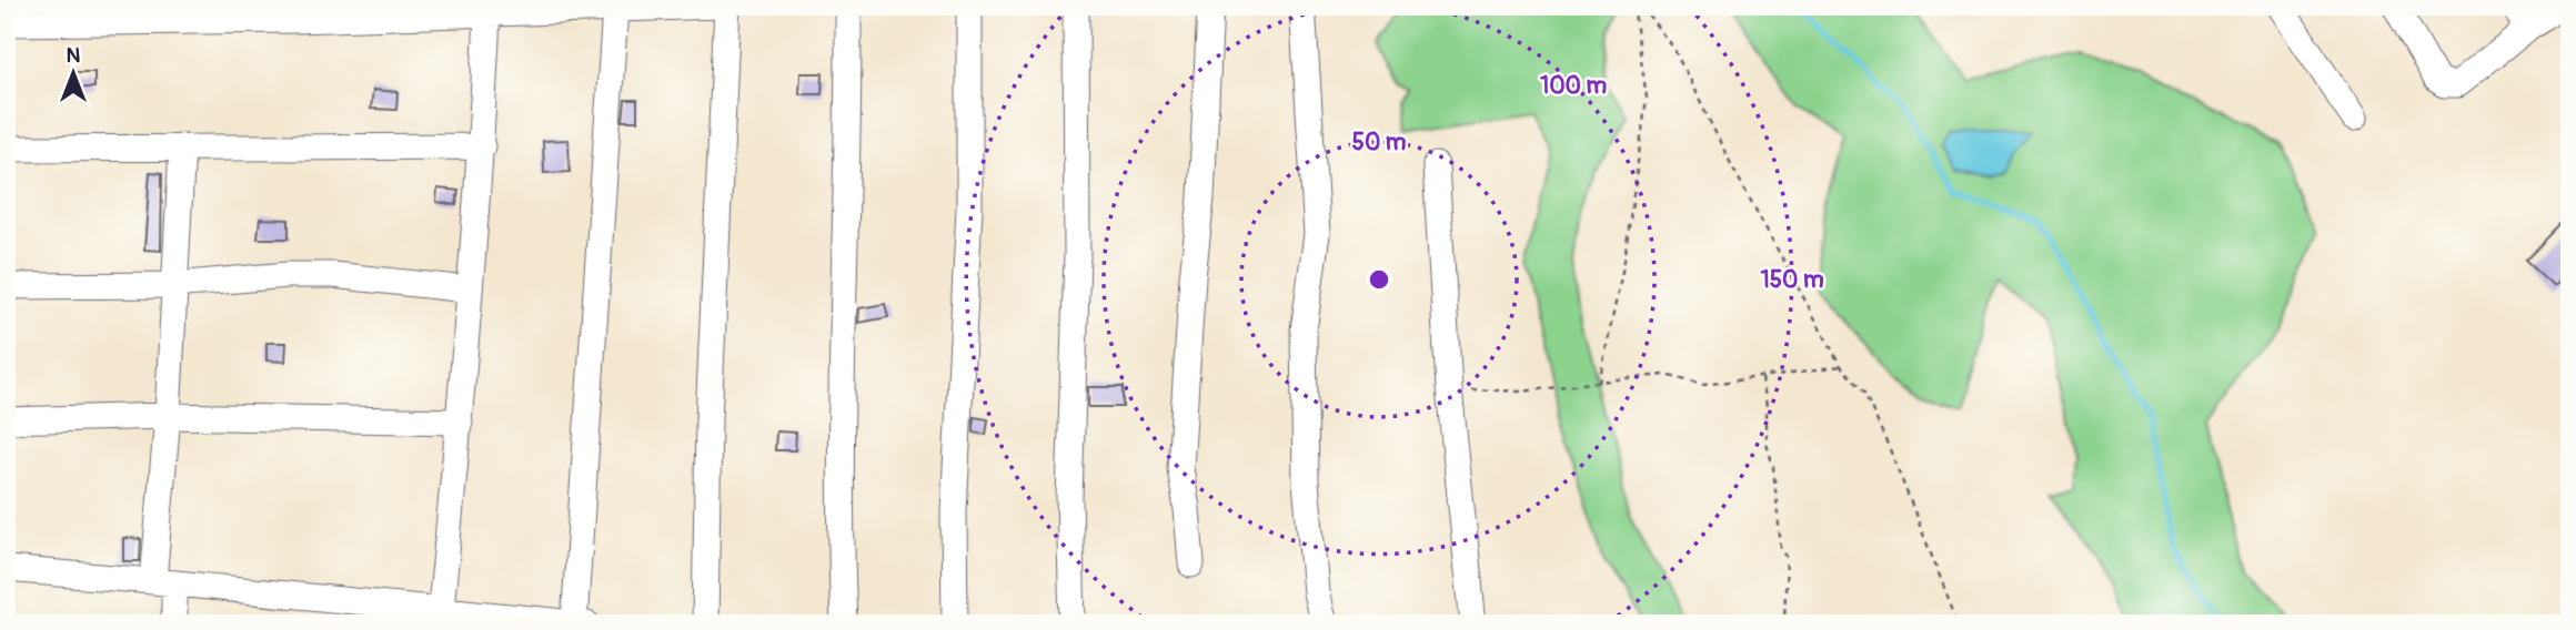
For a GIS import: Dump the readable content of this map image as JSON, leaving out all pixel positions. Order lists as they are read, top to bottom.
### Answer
{
  "north": "top",
  "rings": ["100 m", "50 m", "150 m"]
}
